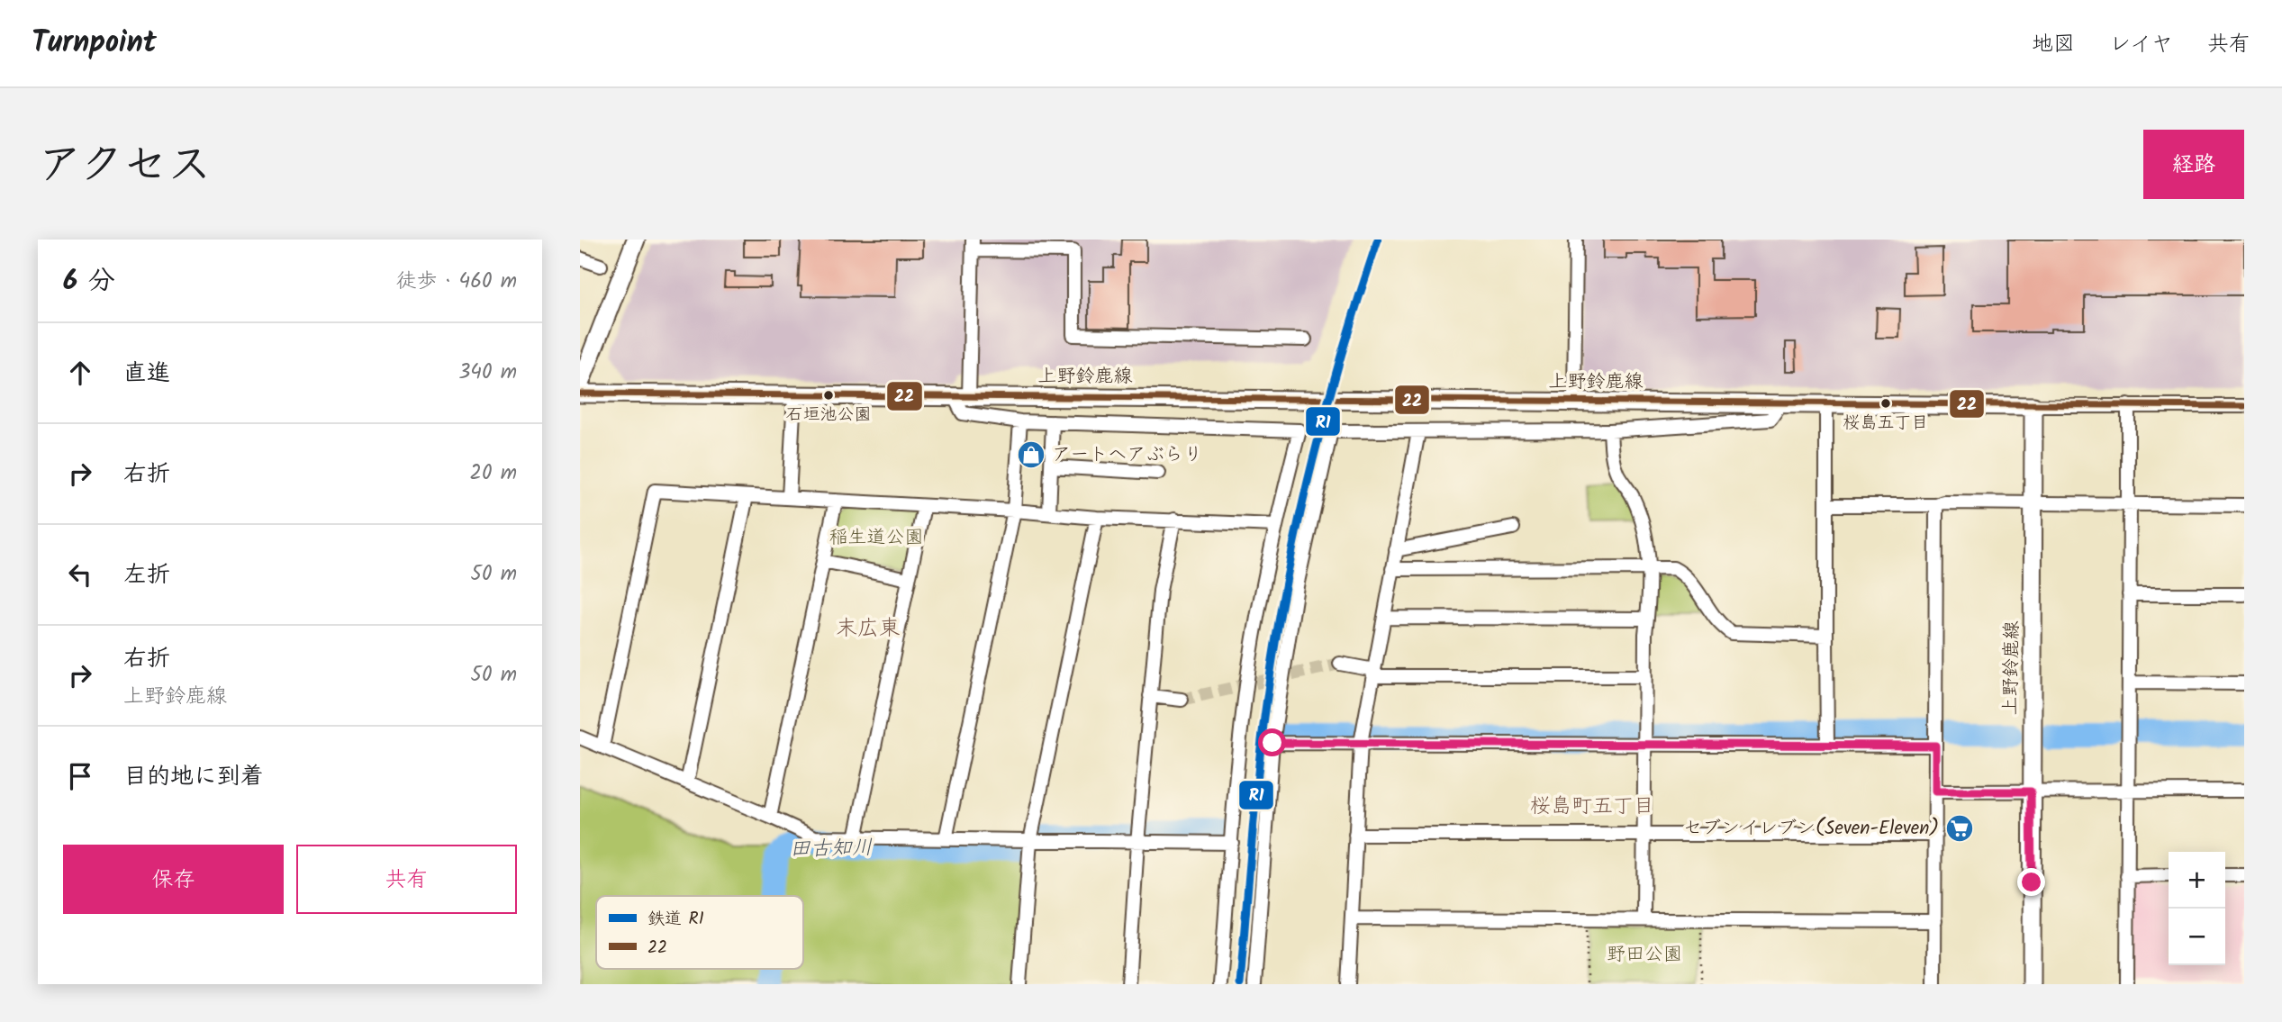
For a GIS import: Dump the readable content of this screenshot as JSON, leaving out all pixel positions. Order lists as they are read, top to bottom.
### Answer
{
  "streets": {
    "main road": ["上野鈴鹿線"]
  },
  "districts": ["末広東", "桜島町五丁目"],
  "water": ["田古知川"],
  "parks": ["稲生道公園", "野田公園"],
  "places": {
    "other": ["石垣池公園", "桜島五丁目"],
    "shop": ["アートヘアぶらり"],
    "supermarket": ["セブンイレブン(Seven-Eleven)"]
  },
  "lines": ["rail line R1", "transit line 22"],
  "legend": ["鉄道 R1", "22"],
  "page": {
    "header": "Turnpoint",
    "nav": ["地図", "レイヤ", "共有"],
    "title": "アクセス",
    "buttons": [
      "経路",
      ["保存", "共有"]
    ],
    "heading": ["6 分", "徒歩 · 460 m"],
    "list": [
      ["直進", "340 m"],
      ["右折", "20 m"],
      ["左折", "50 m"],
      ["右折", "上野鈴鹿線", "50 m"],
      "目的地に到着"
    ],
    "map_buttons": ["+", "−"]
  }
}
